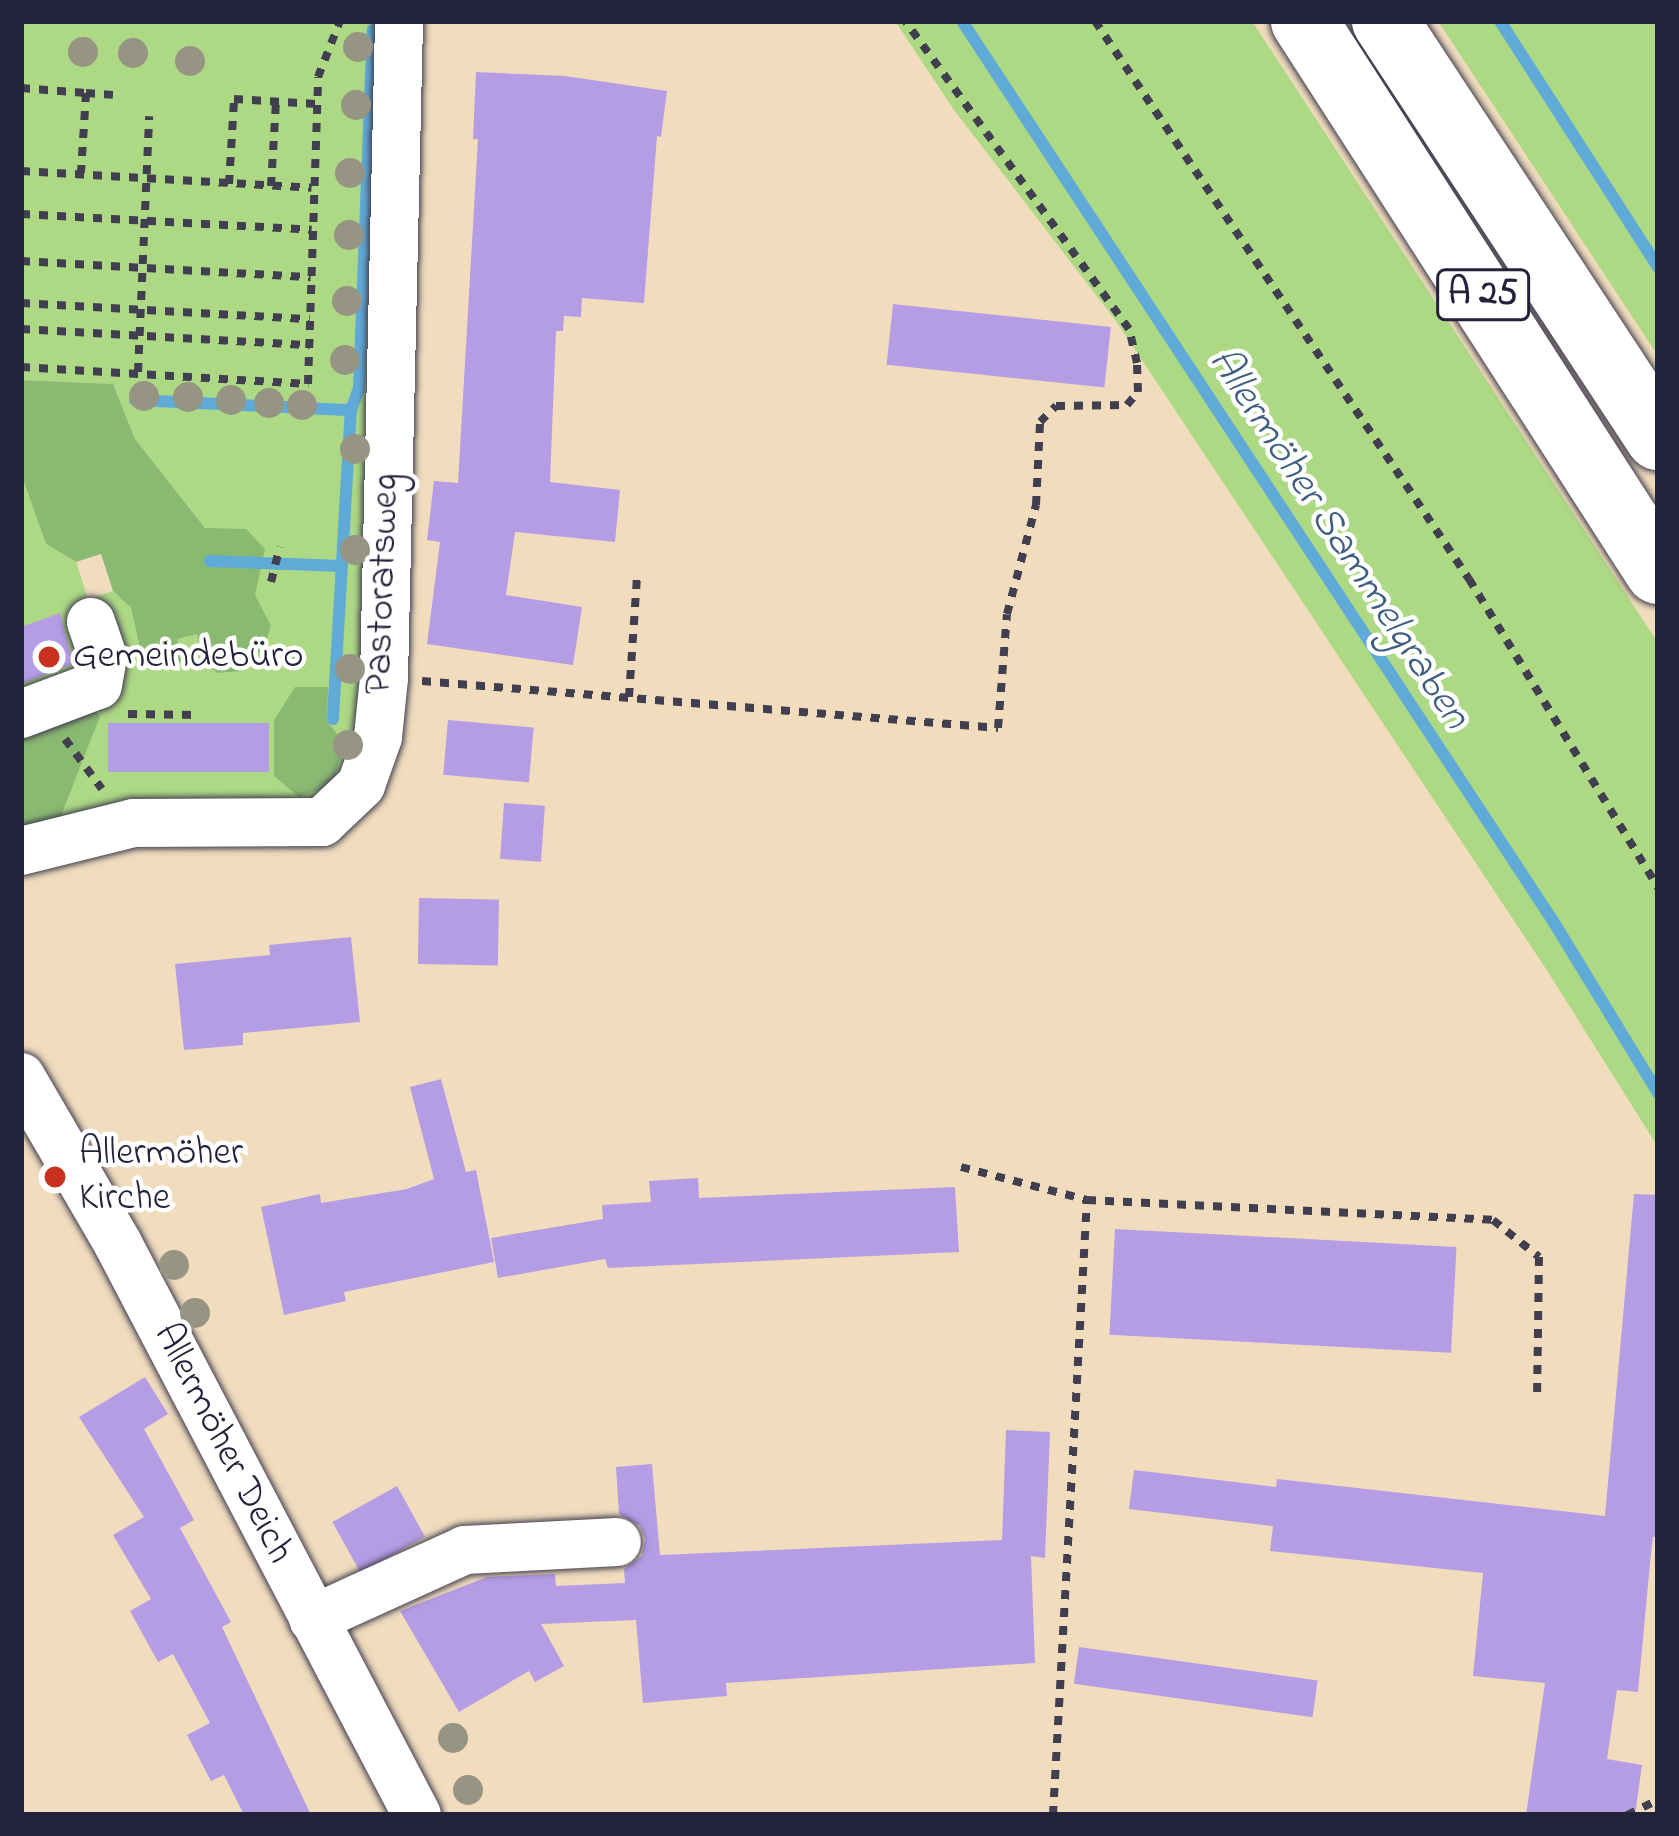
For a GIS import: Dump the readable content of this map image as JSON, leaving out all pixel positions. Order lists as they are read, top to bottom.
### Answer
{
  "streets": {
    "highway": ["A 25"],
    "street": ["Pastoratsweg", "Allermöher Deich"]
  },
  "water": ["Allermöher Sammelgraben"],
  "places": ["Gemeindebüro", "Allermöher Kirche"]
}
